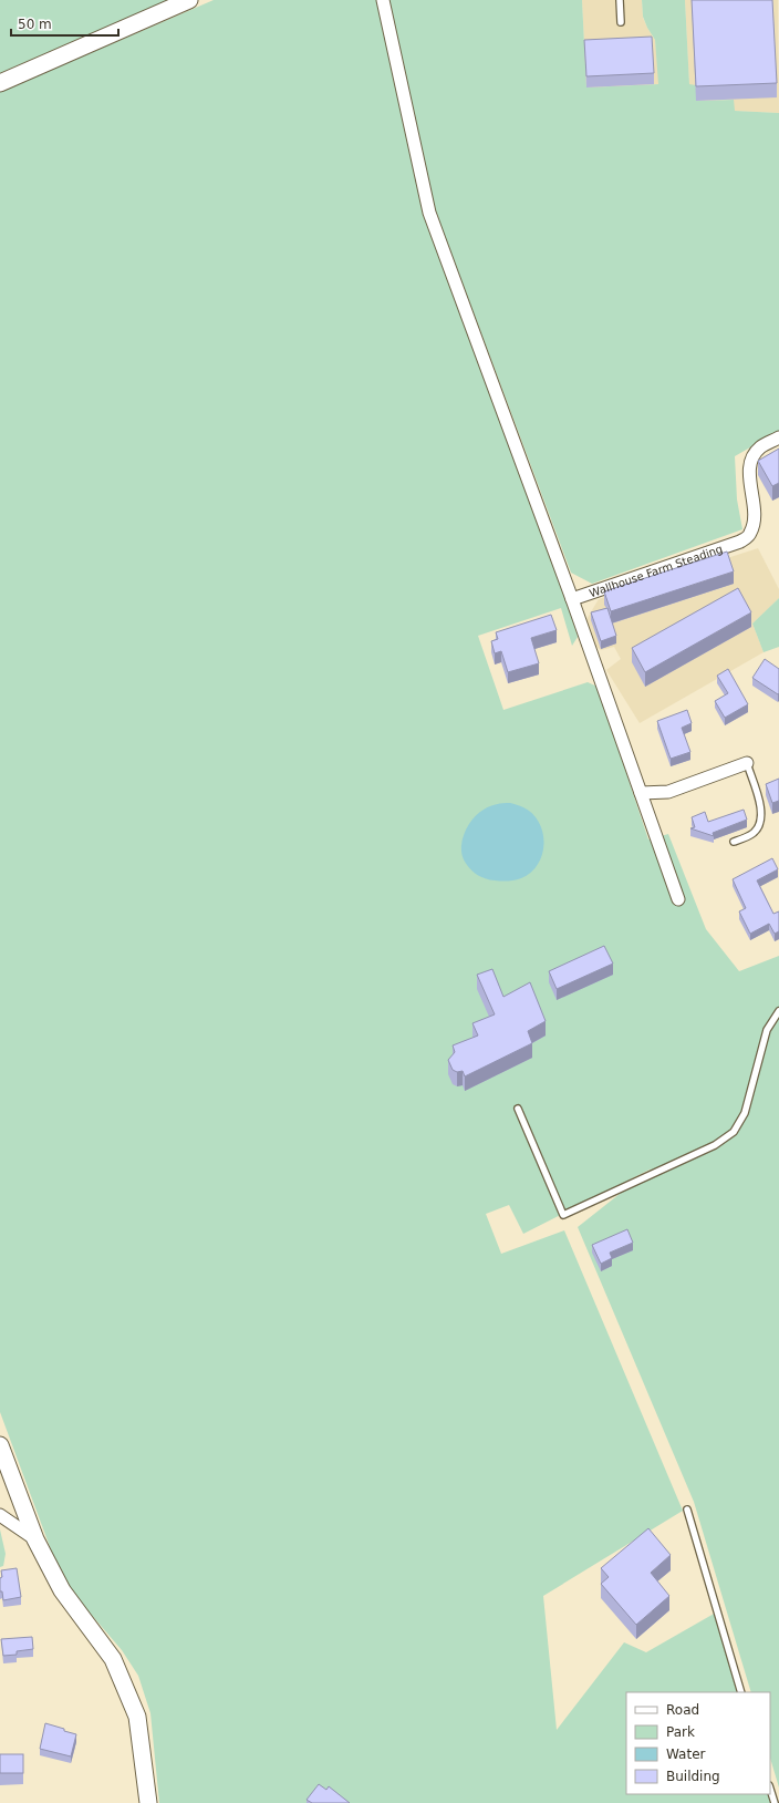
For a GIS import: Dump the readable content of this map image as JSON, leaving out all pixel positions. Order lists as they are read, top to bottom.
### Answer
{
  "streets": {
    "street": ["Wallhouse Farm Steading"]
  },
  "legend": [
    "Road",
    "Park",
    "Water",
    "Building"
  ],
  "scale_bar": "50 m"
}
